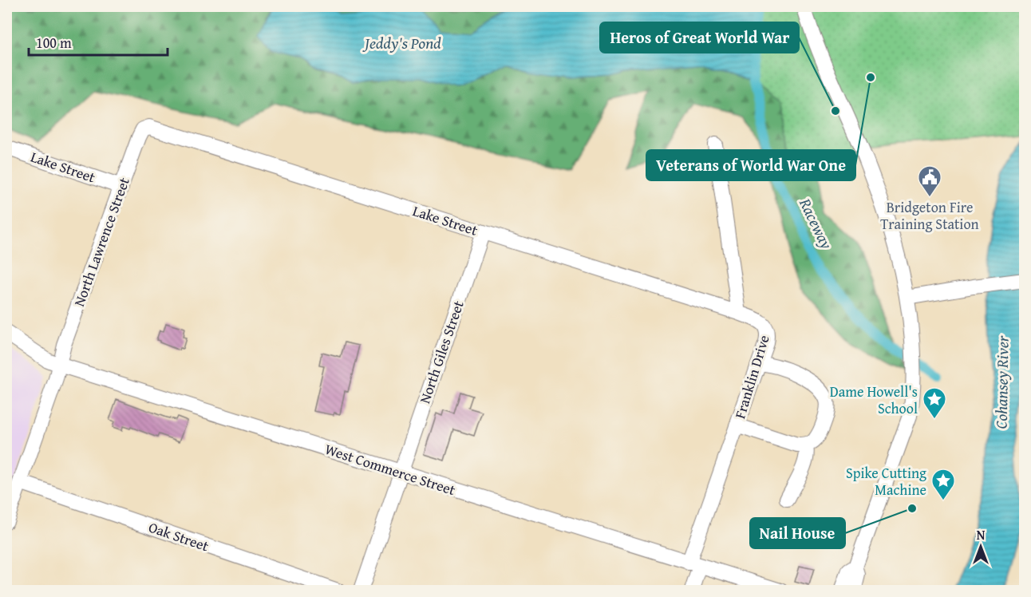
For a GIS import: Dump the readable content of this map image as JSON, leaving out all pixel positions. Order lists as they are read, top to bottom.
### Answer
{
  "streets": {
    "street": [
      "Lake Street",
      "North Lawrence Street",
      "North Giles Street",
      "Franklin Drive",
      "West Commerce Street",
      "Oak Street"
    ]
  },
  "crossings": [
    ["Lake Street", "North Lawrence Street"],
    ["Lake Street", "North Giles Street"],
    ["Lake Street", "Franklin Drive"],
    ["North Lawrence Street", "West Commerce Street"],
    ["North Lawrence Street", "Oak Street"],
    ["North Giles Street", "West Commerce Street"],
    ["Franklin Drive", "West Commerce Street"]
  ],
  "water": ["Jeddy's Pond", "Raceway", "Cohansey River"],
  "places": {
    "other": ["Veterans of World War One", "Heros of Great World War", "Nail House"],
    "public building": ["Bridgeton Fire Training Station"],
    "place": ["Dame Howell's School", "Spike Cutting Machine"]
  },
  "scale_bar": "100 m",
  "north": "top"
}
